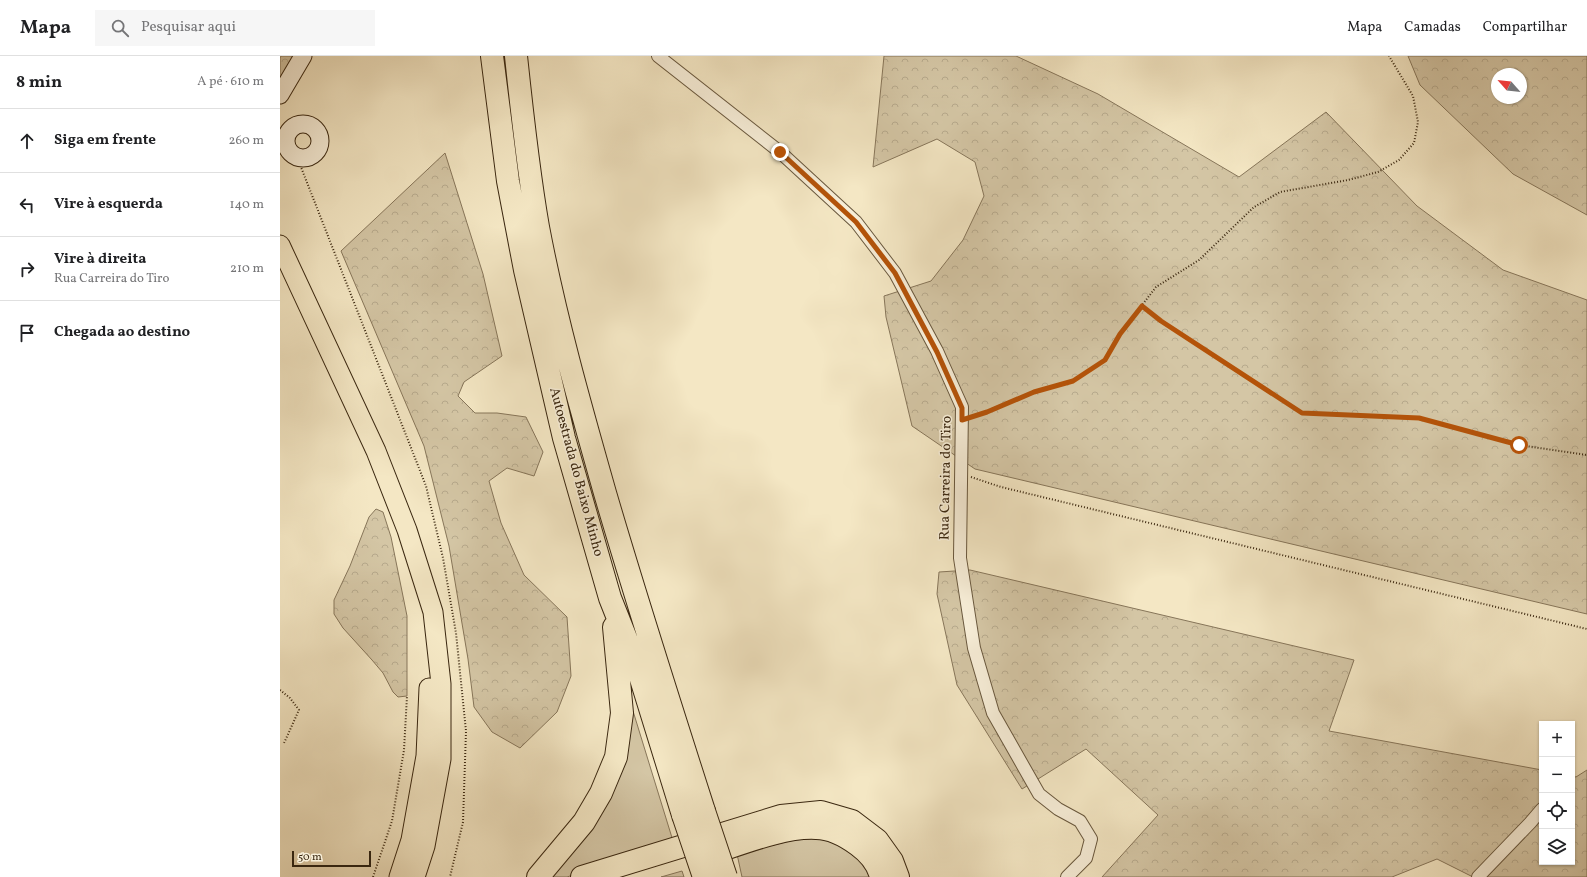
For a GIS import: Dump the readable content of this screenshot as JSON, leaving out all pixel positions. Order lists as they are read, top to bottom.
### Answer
{
  "streets": {
    "highway": ["Autoestrada do Baixo Minho"],
    "street": ["Rua Carreira do Tiro"]
  },
  "scale_bar": "50 m",
  "north": "top left",
  "page": {
    "header": "Mapa",
    "search": "Pesquisar aqui",
    "nav": ["Mapa", "Camadas", "Compartilhar"],
    "heading": ["8 min", "A pé · 610 m"],
    "list": [
      ["Siga em frente", "260 m"],
      ["Vire à esquerda", "140 m"],
      ["Vire à direita", "Rua Carreira do Tiro", "210 m"],
      "Chegada ao destino"
    ],
    "map_buttons": ["+", "−"],
    "scale": "50 m"
  }
}
